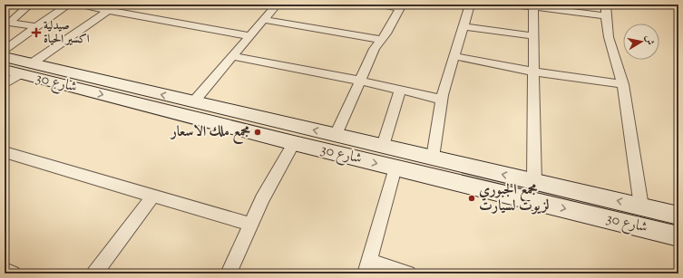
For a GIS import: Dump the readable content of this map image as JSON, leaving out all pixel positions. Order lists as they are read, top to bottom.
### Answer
{
  "streets": {
    "street": ["شارع 30"]
  },
  "places": {
    "health": ["صيدلية اكسير الحياة"],
    "other": ["مجمع ملك الاسعار", "مجمع الجبوري لزيوت لسيارت"]
  },
  "north": "right"
}
